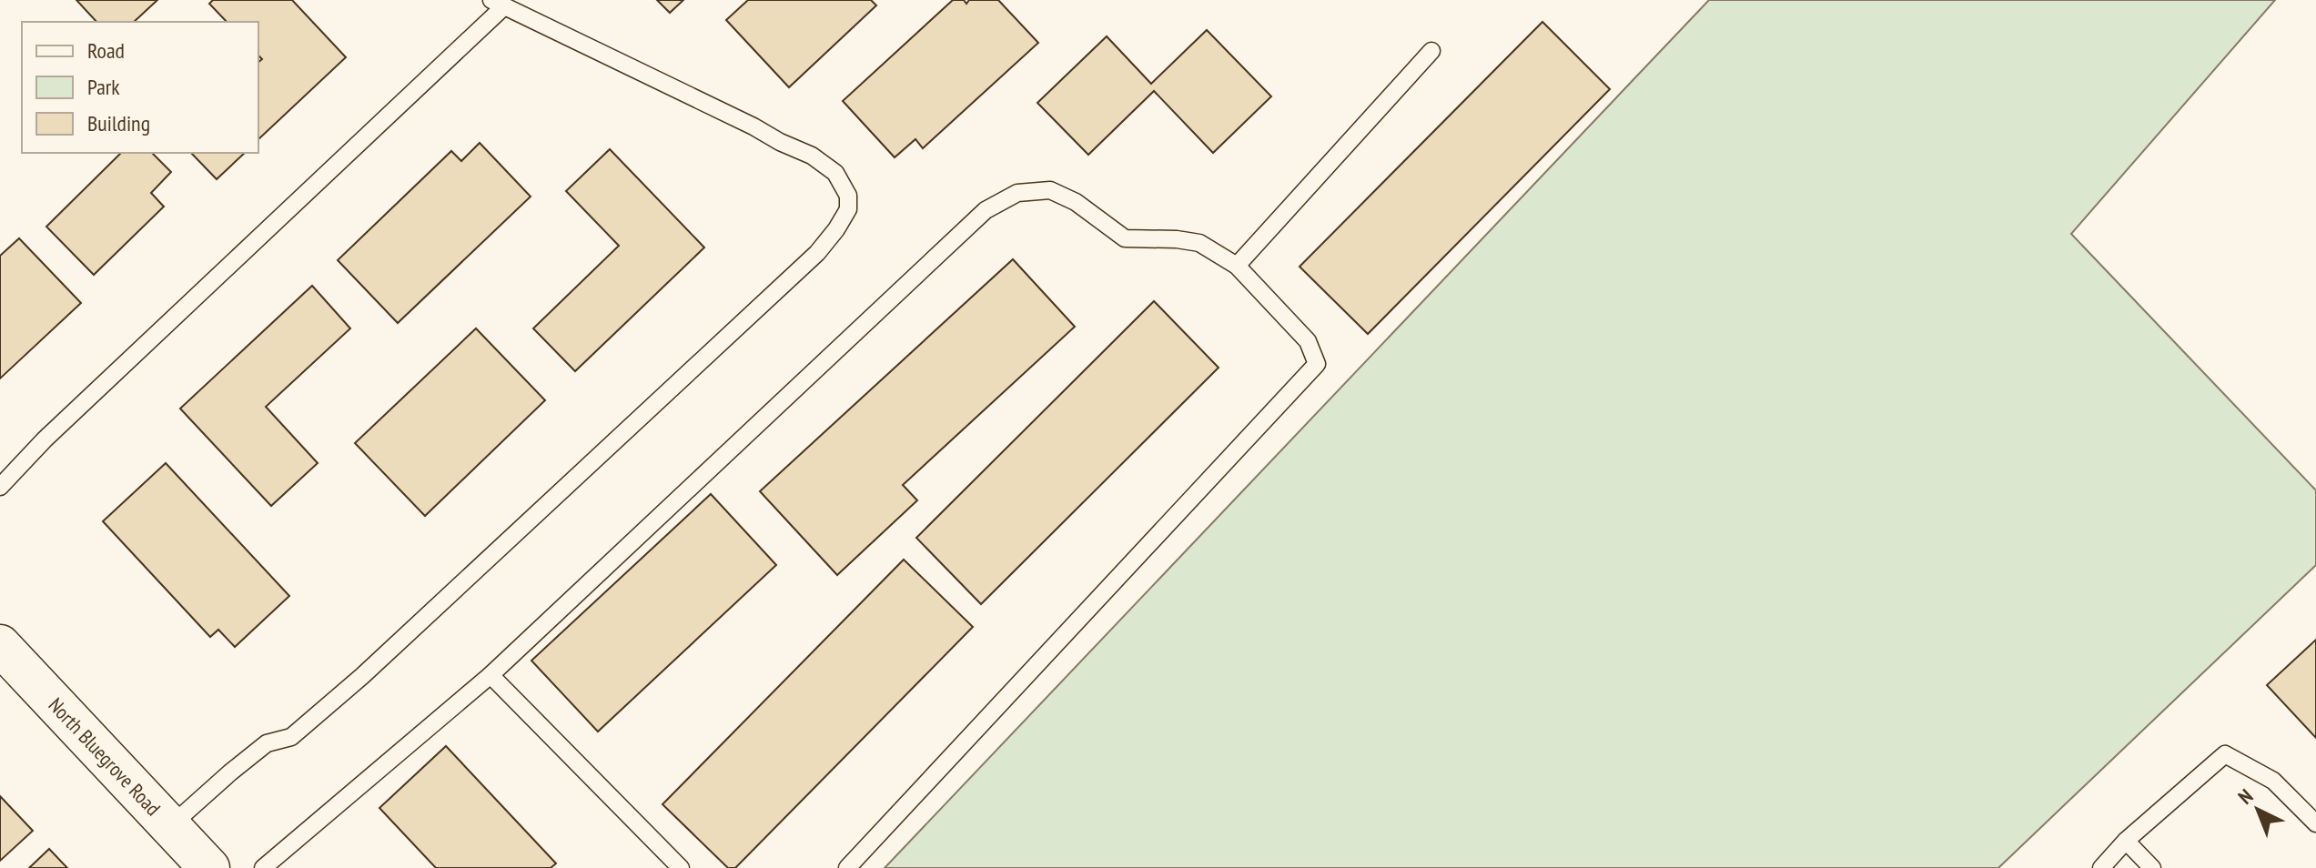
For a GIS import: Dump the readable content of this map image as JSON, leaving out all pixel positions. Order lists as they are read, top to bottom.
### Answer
{
  "streets": {
    "street": ["North Bluegrove Road"]
  },
  "legend": ["Road", "Park", "Building"],
  "north": "top left"
}
